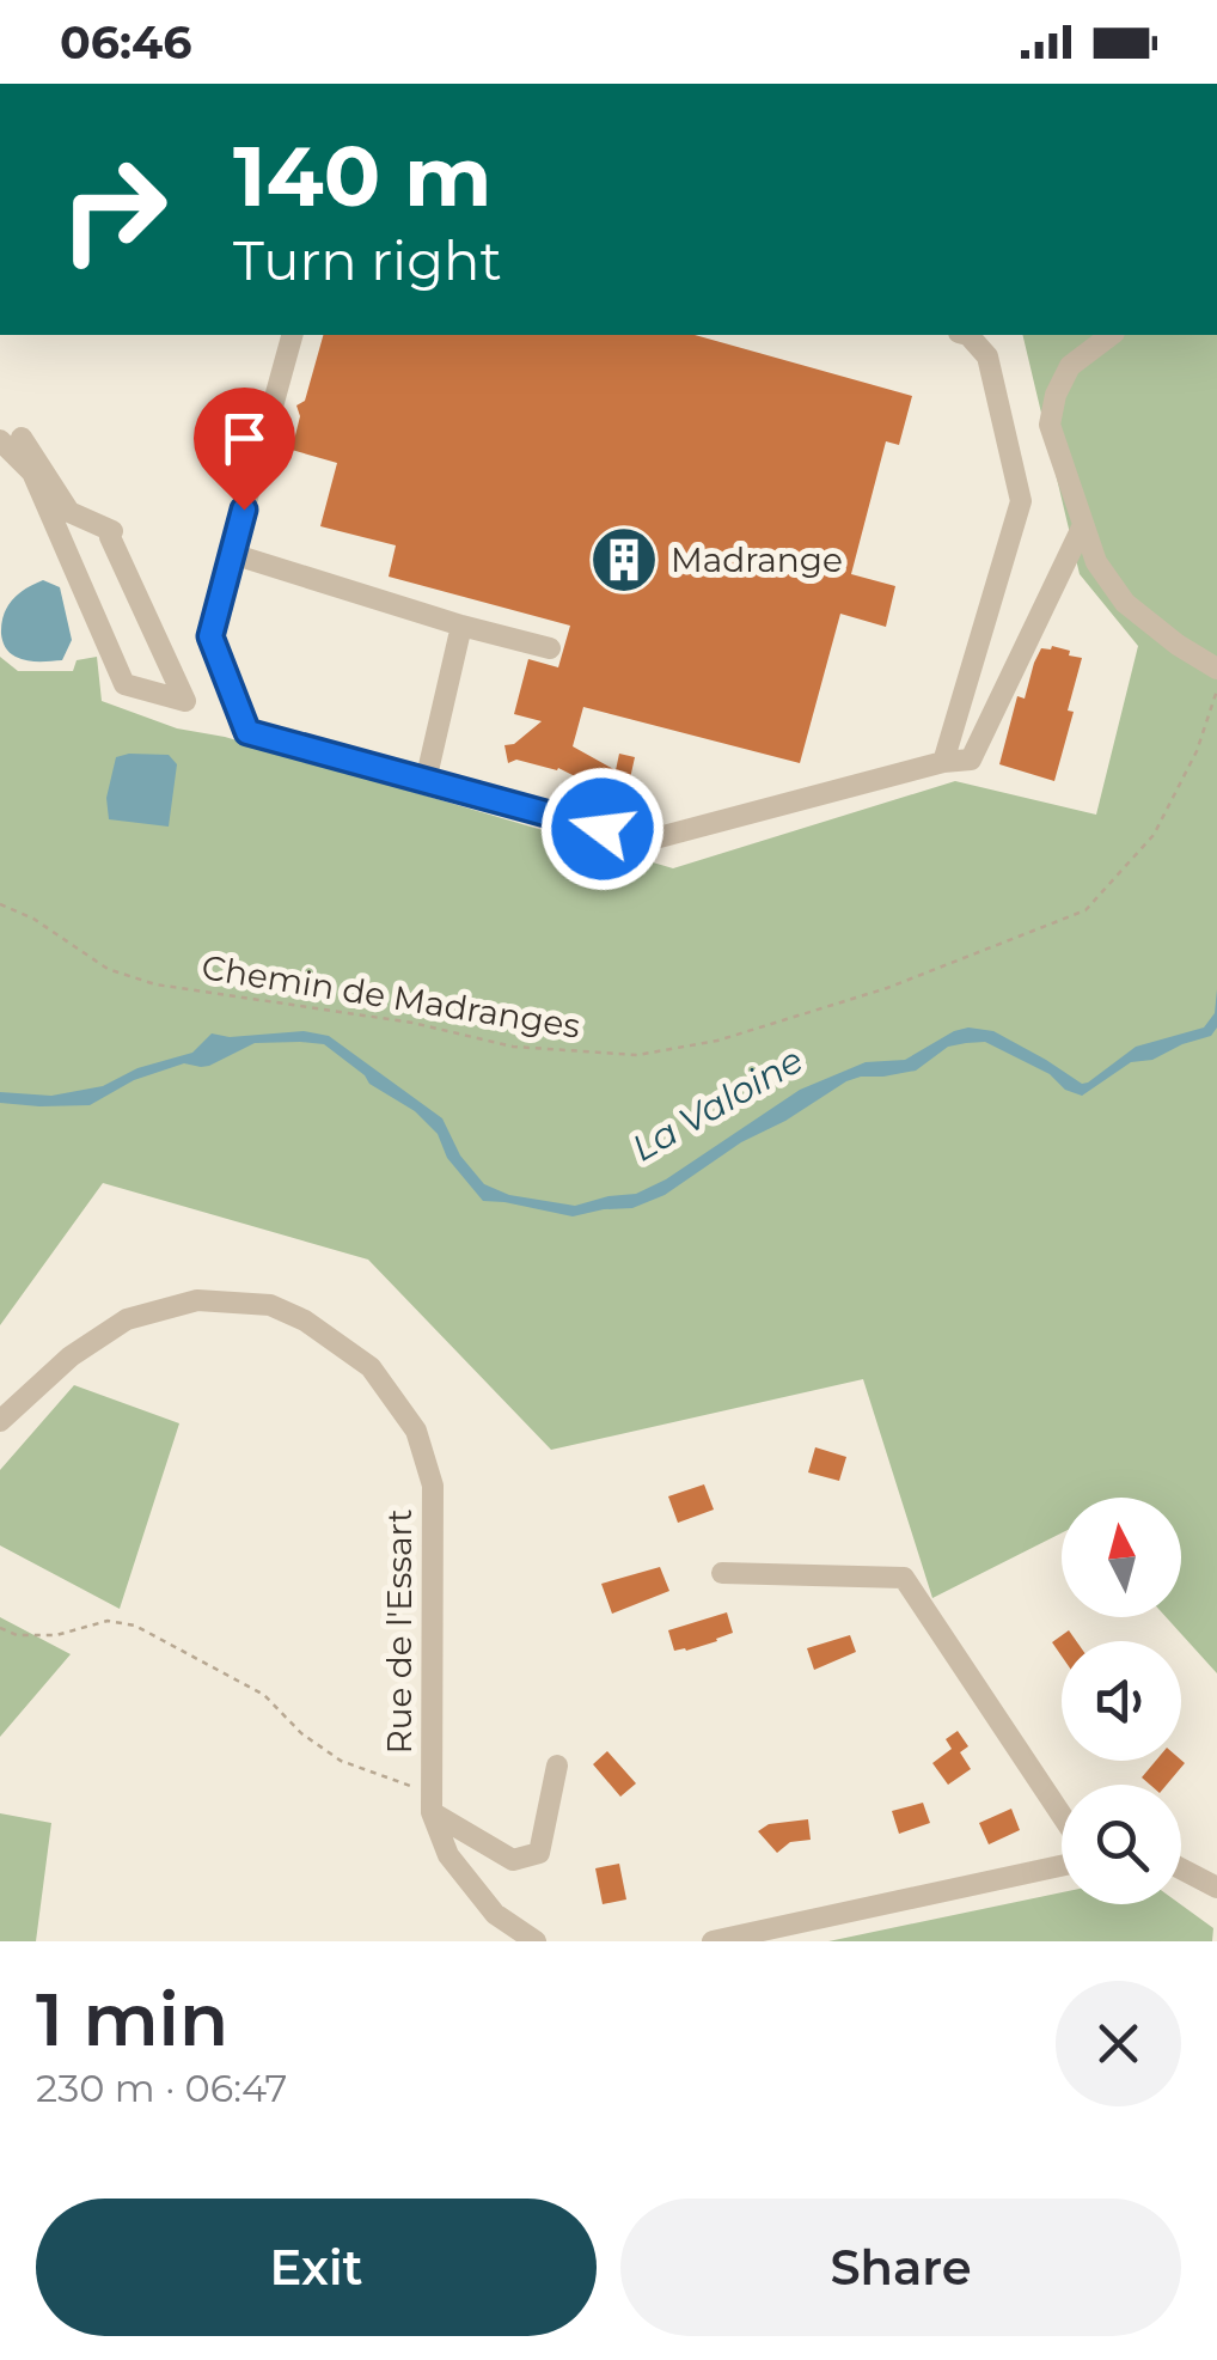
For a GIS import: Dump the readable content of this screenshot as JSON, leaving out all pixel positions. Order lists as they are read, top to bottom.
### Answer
{
  "streets": {
    "street": ["Rue de l'Essart"],
    "path": ["Chemin de Madranges"]
  },
  "water": ["La Valoine"],
  "places": {
    "building": ["Madrange"]
  },
  "north": "top",
  "page": {
    "status": "06:46",
    "turn": ["140 m", "Turn right"],
    "heading": ["1 min", "230 m · 06:47"],
    "buttons": ["Exit", "Share"]
  }
}
